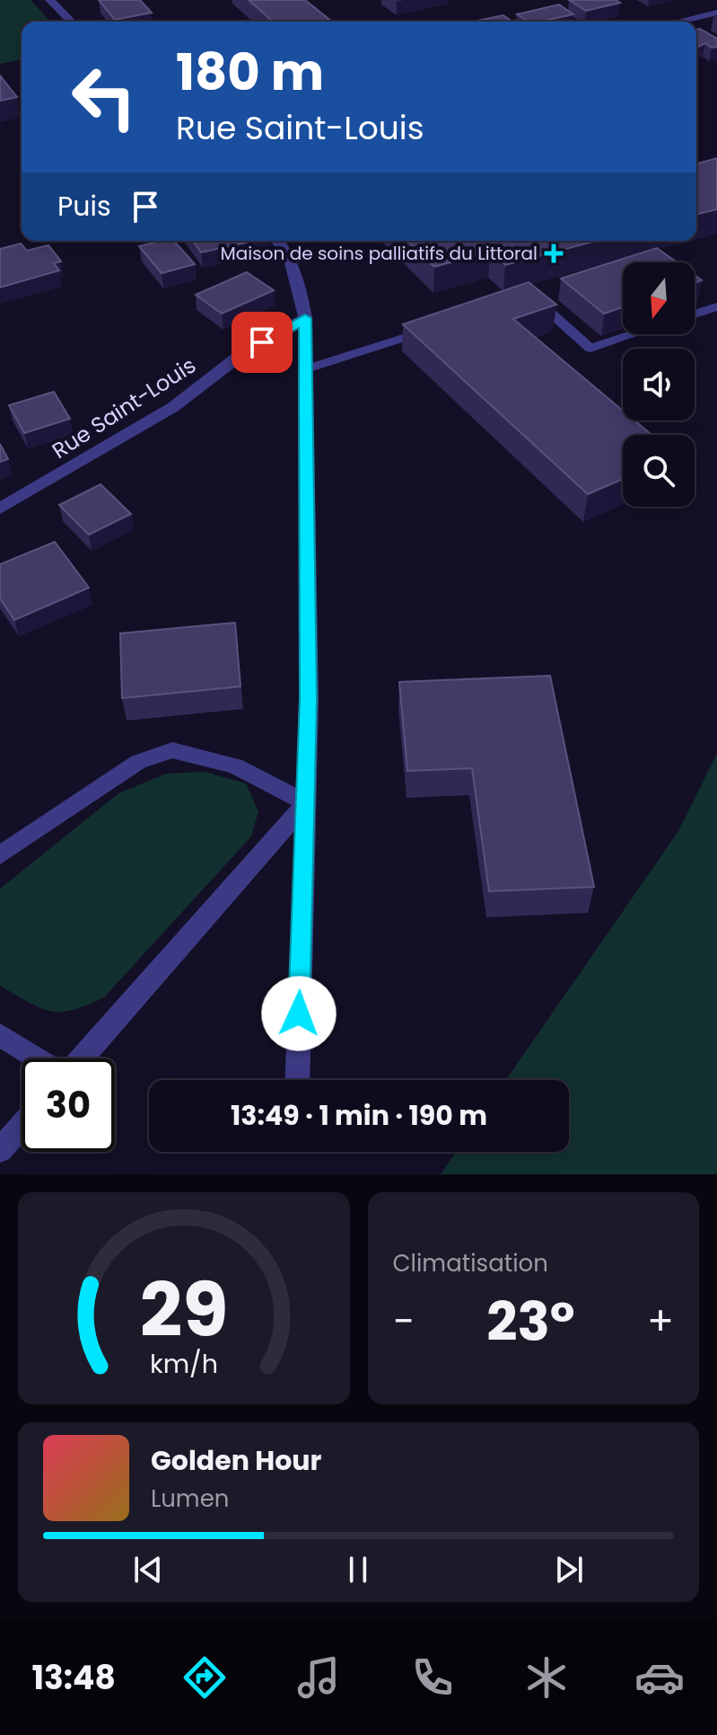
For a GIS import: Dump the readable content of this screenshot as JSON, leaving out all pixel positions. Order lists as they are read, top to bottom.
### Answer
{
  "streets": {
    "street": ["Rue Saint-Louis"]
  },
  "places": {
    "health": ["Maison de soins palliatifs du Littoral"]
  },
  "north": "bottom",
  "page": {
    "turn": ["180 m", "Rue Saint-Louis"],
    "then": "Puis",
    "limit": "30",
    "trip": "13:49 · 1 min · 190 m",
    "tile": "Climatisation",
    "heat": ["−", "23°", "+"],
    "song": ["Golden Hour", "Lumen"],
    "tabs": "13:48",
    "gauge": ["29", "km/h"]
  }
}
